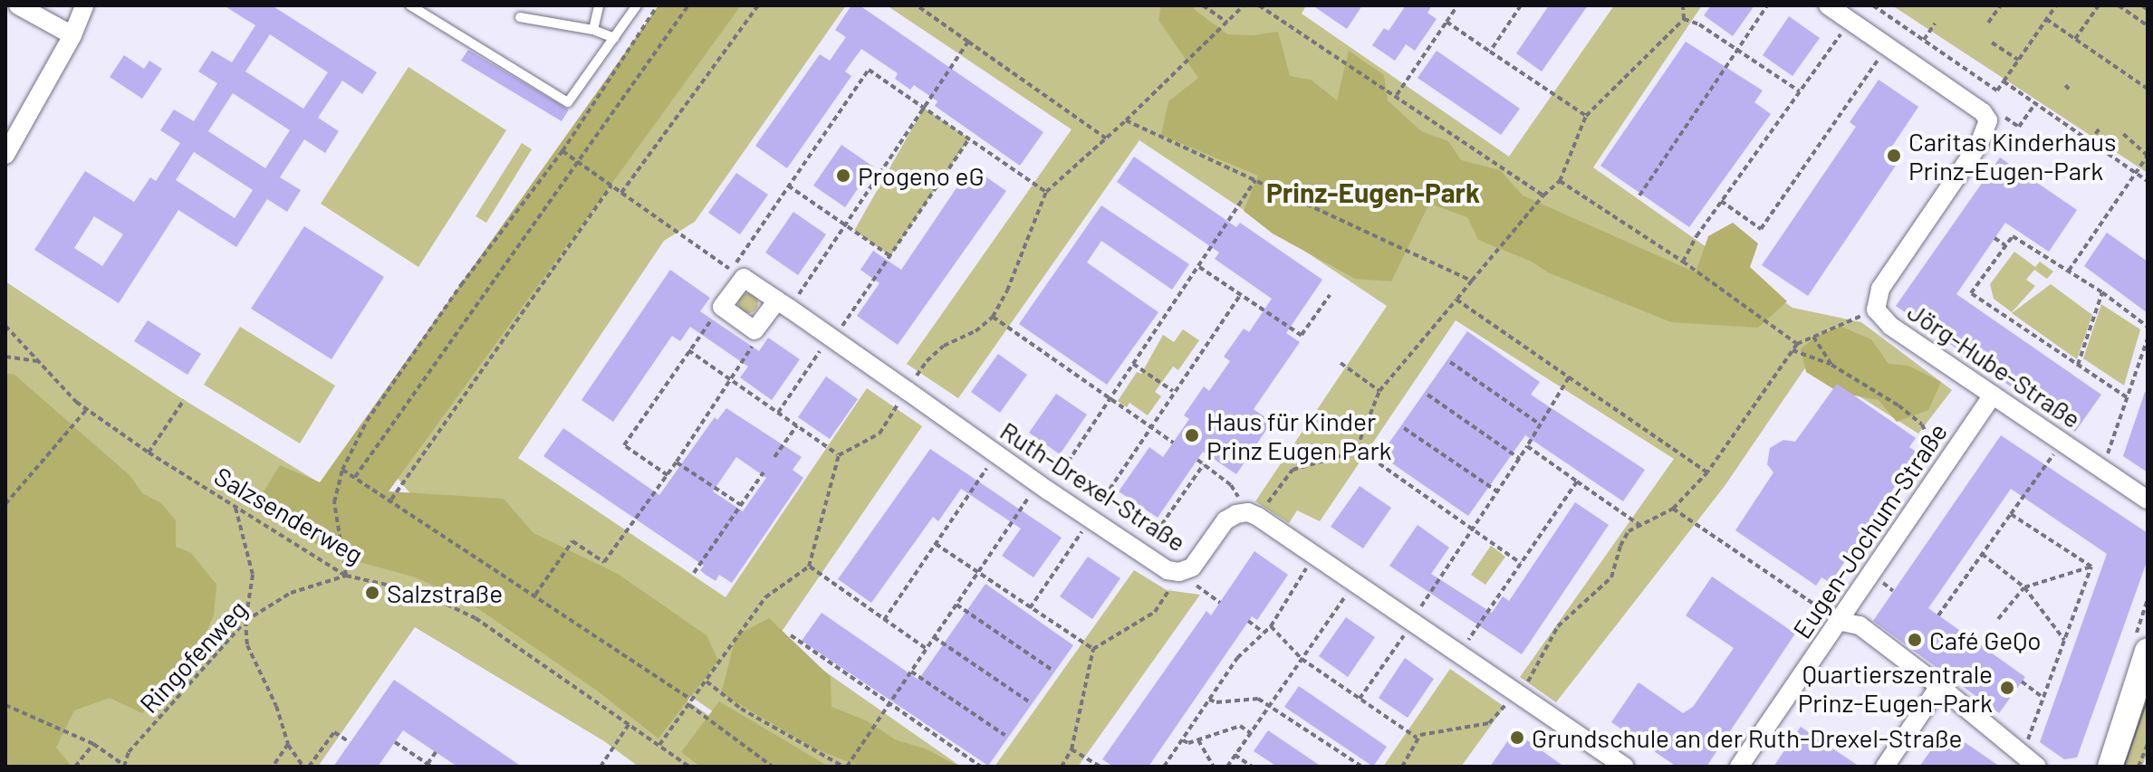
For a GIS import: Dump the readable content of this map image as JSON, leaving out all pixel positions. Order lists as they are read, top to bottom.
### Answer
{
  "streets": {
    "street": ["Jörg-Hube-Straße", "Ruth-Drexel-Straße", "Eugen-Jochum-Straße"],
    "path": ["Salzsenderweg", "Ringofenweg"]
  },
  "crossings": [
    ["Jörg-Hube-Straße", "Eugen-Jochum-Straße"],
    ["Salzsenderweg", "Ringofenweg"]
  ],
  "districts": ["Prinz-Eugen-Park"],
  "places": [
    "Caritas Kinderhaus Prinz-Eugen-Park",
    "Progeno eG",
    "Haus für Kinder Prinz Eugen Park",
    "Salzstraße",
    "Café GeQo",
    "Quartierszentrale Prinz-Eugen-Park",
    "Grundschule an der Ruth-Drexel-Straße"
  ]
}
